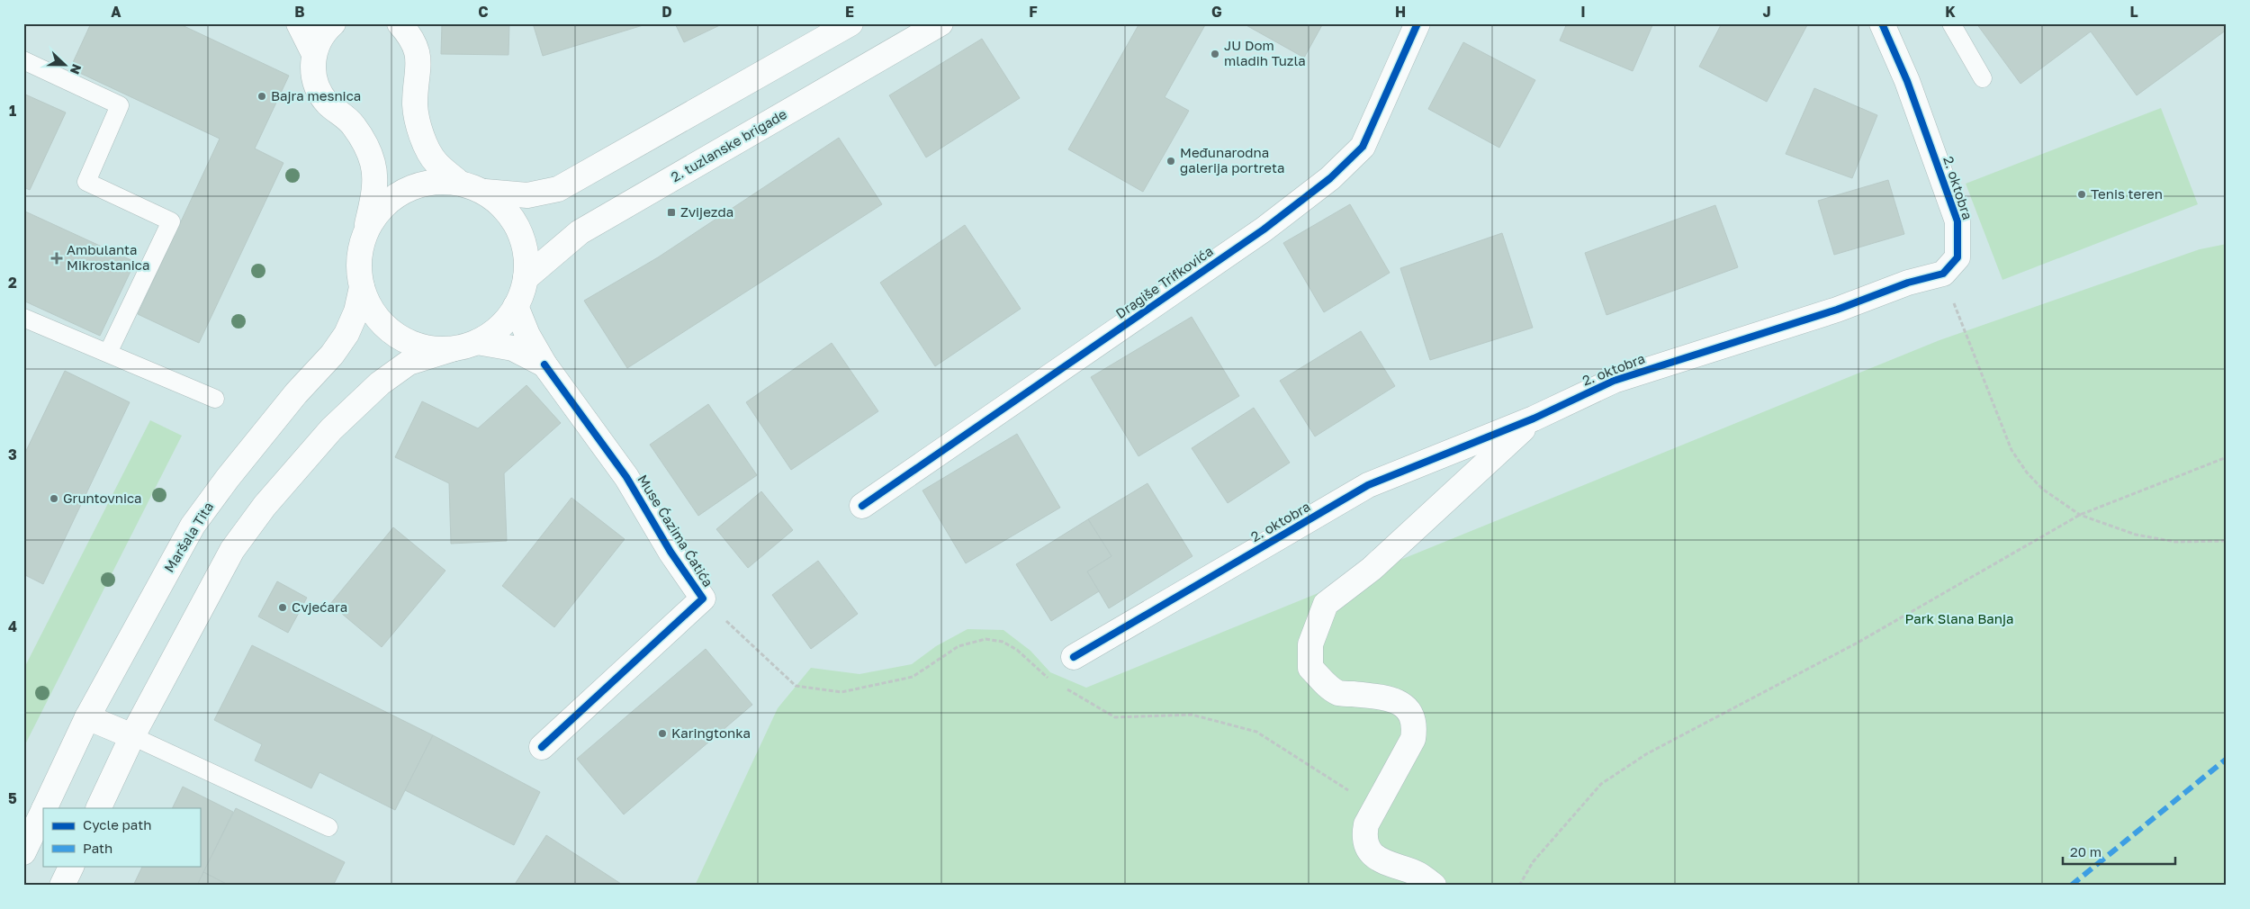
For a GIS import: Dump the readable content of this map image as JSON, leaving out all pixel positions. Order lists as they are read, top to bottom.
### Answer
{
  "streets": {
    "street": [
      "2. tuzlanske brigade",
      "2. oktobra",
      "Dragiše Trifkovića",
      "Muse Ćazima Ćatića",
      "Maršala Tita"
    ]
  },
  "parks": ["Park Slana Banja"],
  "places": {
    "other": [
      "JU Dom mladih Tuzla",
      "Bajra mesnica",
      "Međunarodna galerija portreta",
      "Tenis teren",
      "Gruntovnica",
      "Cvjećara",
      "Karingtonka"
    ],
    "transit": ["Zvijezda"],
    "health": ["Ambulanta Mikrostanica"]
  },
  "legend": ["Cycle path", "Path"],
  "scale_bar": "20 m",
  "north": "right",
  "grid": {
    "columns": [
      "A",
      "B",
      "C",
      "D",
      "E",
      "F",
      "G",
      "H",
      "I",
      "J",
      "K",
      "L"
    ],
    "rows": [
      "1",
      "2",
      "3",
      "4",
      "5"
    ]
  }
}
